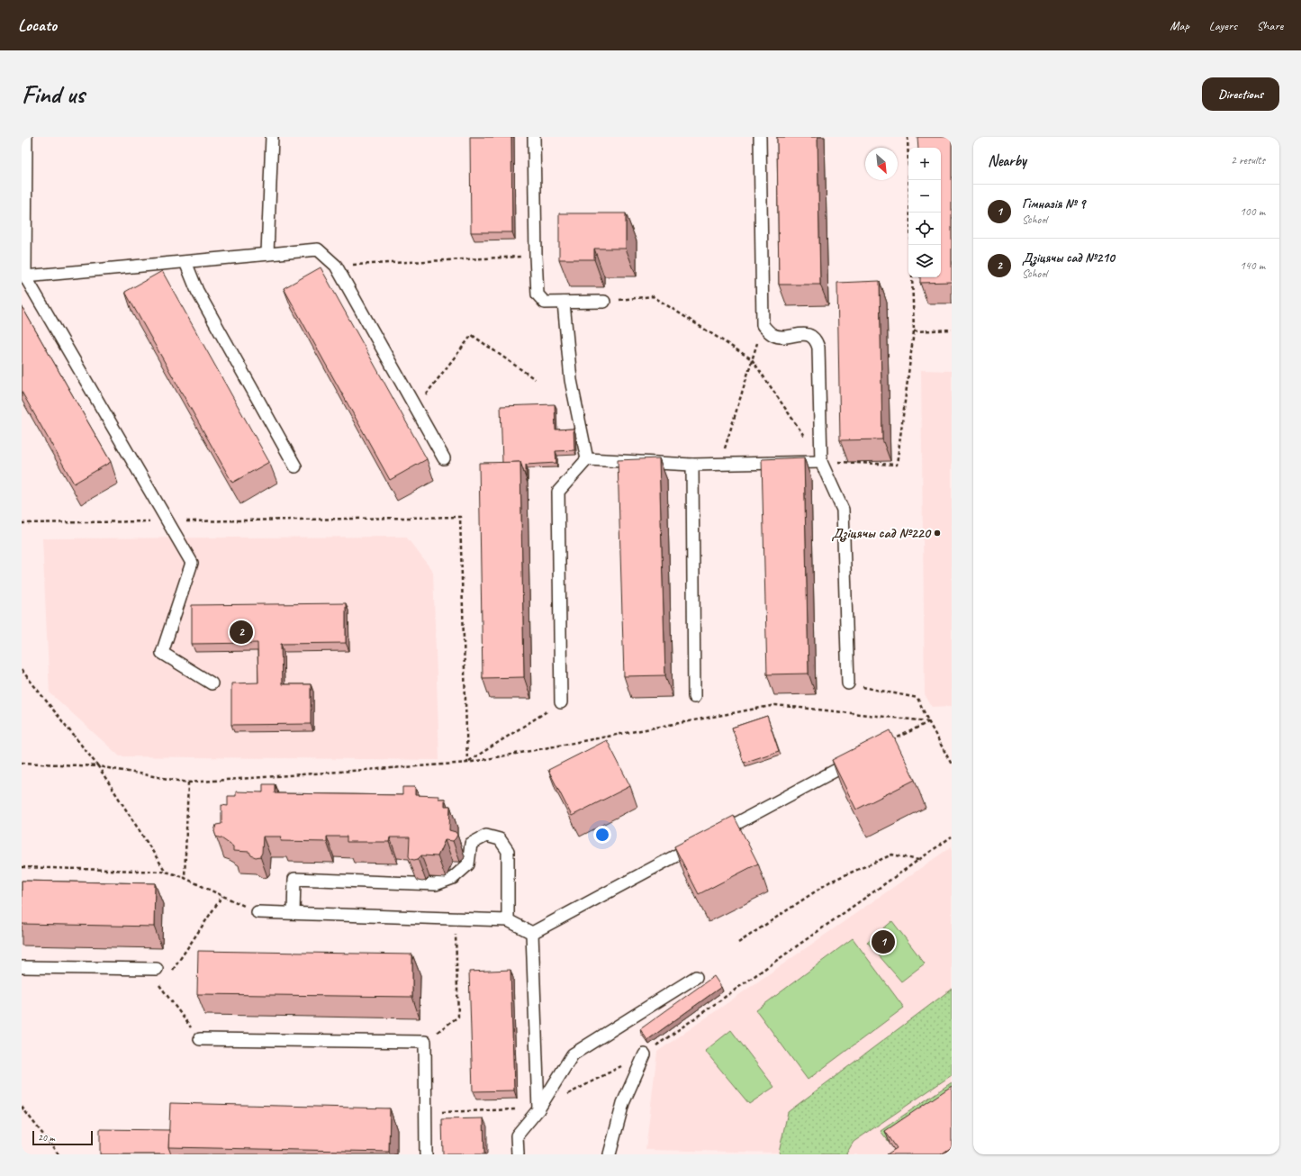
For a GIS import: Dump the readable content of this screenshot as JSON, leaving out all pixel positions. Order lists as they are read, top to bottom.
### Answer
{
  "places": ["Дзіцячы сад №220"],
  "scale_bar": "20 m",
  "north": "bottom right",
  "page": {
    "header": "Locato",
    "nav": ["Map", "Layers", "Share"],
    "buttons": "Directions",
    "title": "Find us",
    "heading": ["Nearby", "2 results"],
    "map_buttons": ["+", "−"],
    "list": [
      {
        "mark": "1",
        "name": "Гімназія № 9",
        "note": "School",
        "value": "100 m"
      },
      {
        "mark": "2",
        "name": "Дзіцячы сад №210",
        "note": "School",
        "value": "140 m"
      }
    ],
    "pins": ["2", "1"],
    "scale": "20 m"
  }
}
